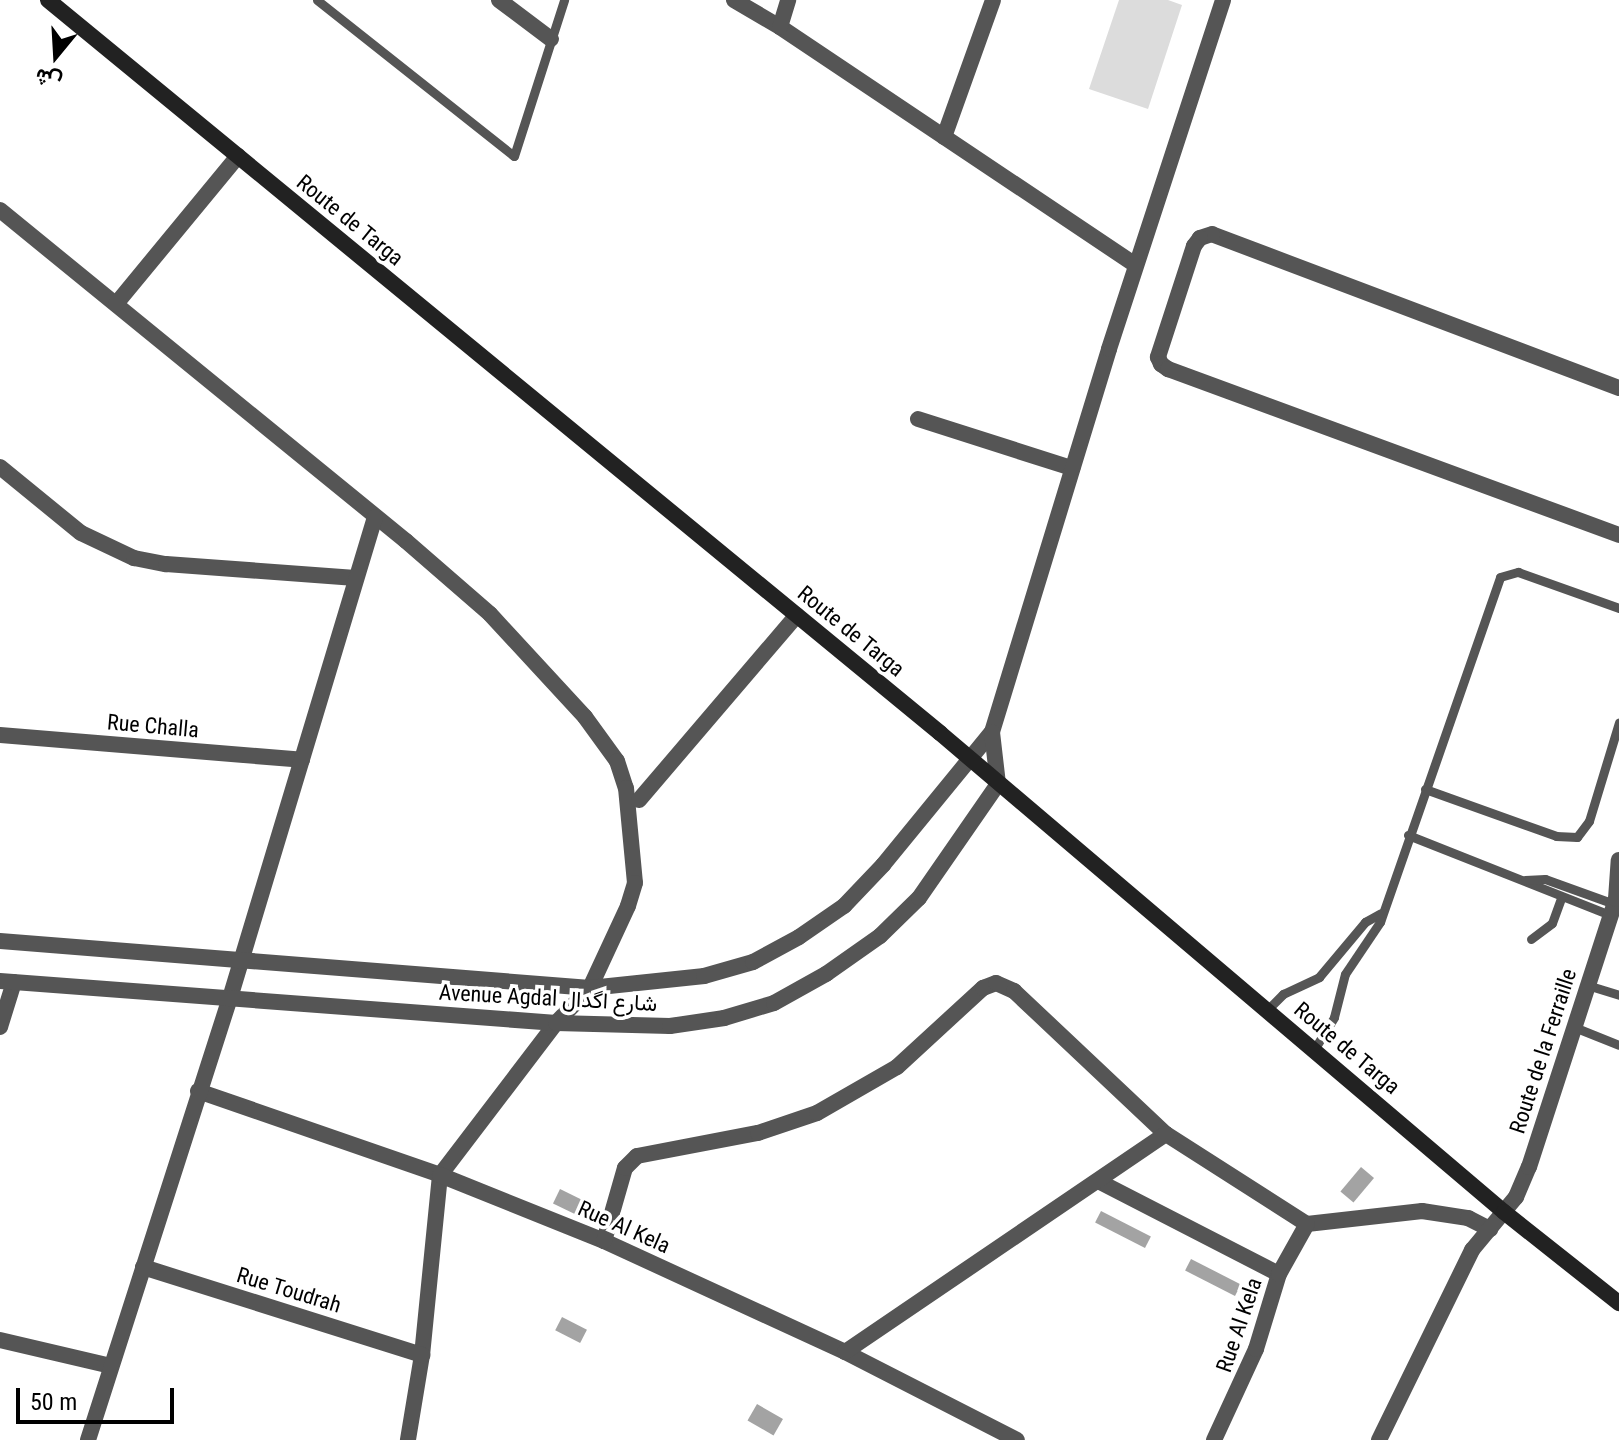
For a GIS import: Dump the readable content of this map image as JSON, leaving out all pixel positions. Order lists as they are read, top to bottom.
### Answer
{
  "streets": {
    "main road": ["Route de Targa"],
    "street": [
      "Rue Challa",
      "Avenue Agdal شارع اگدال",
      "Route de la Ferraille",
      "Rue Al Kela",
      "Rue Toudrah"
    ]
  },
  "crossings": [
    ["Route de Targa", "Avenue Agdal شارع اگدال"],
    ["Route de Targa", "Route de la Ferraille"]
  ],
  "scale_bar": "50 m",
  "north": "bottom"
}
